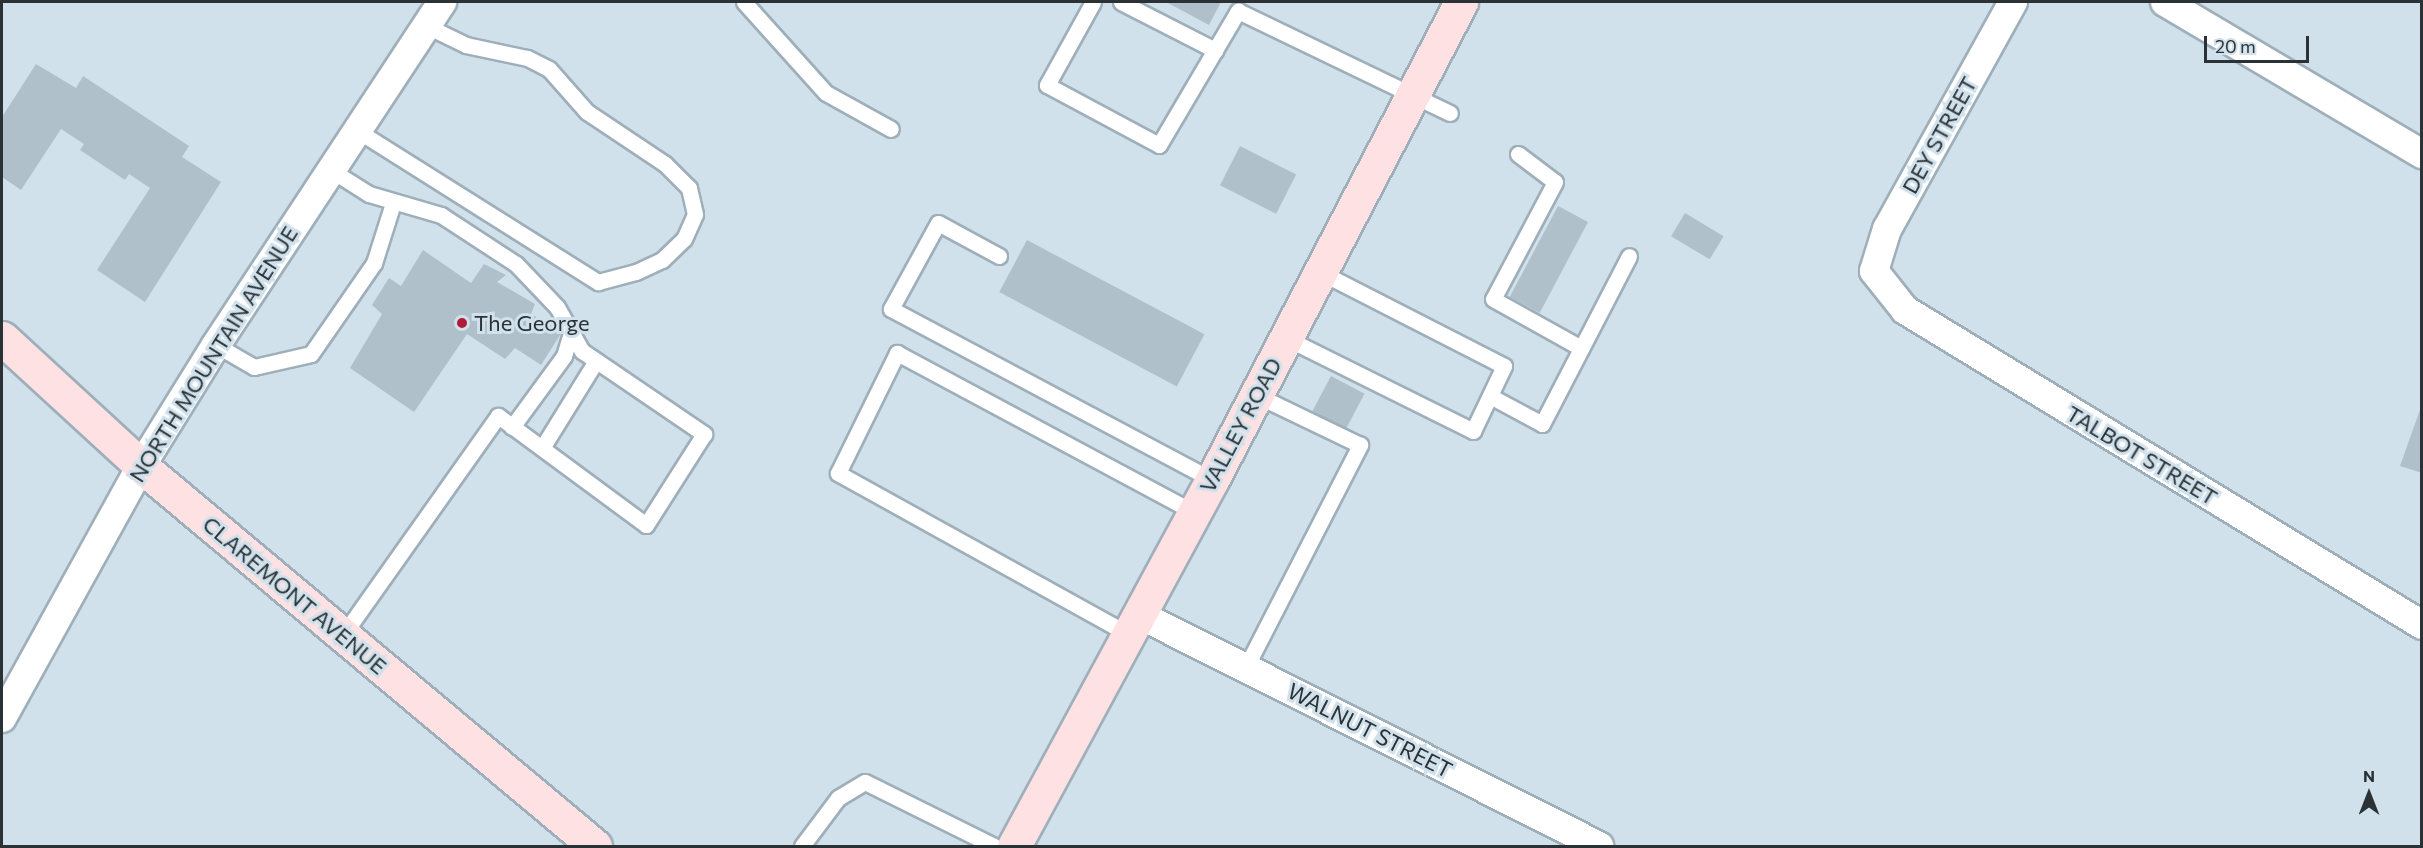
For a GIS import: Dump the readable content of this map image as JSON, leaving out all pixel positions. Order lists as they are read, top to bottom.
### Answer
{
  "streets": {
    "main road": ["VALLEY ROAD", "CLAREMONT AVENUE"],
    "street": [
      "DEY STREET",
      "NORTH MOUNTAIN AVENUE",
      "TALBOT STREET",
      "WALNUT STREET"
    ]
  },
  "crossings": [
    ["DEY STREET", "TALBOT STREET"],
    ["NORTH MOUNTAIN AVENUE", "CLAREMONT AVENUE"],
    ["VALLEY ROAD", "WALNUT STREET"]
  ],
  "places": ["The George"],
  "scale_bar": "20 m",
  "north": "top"
}
